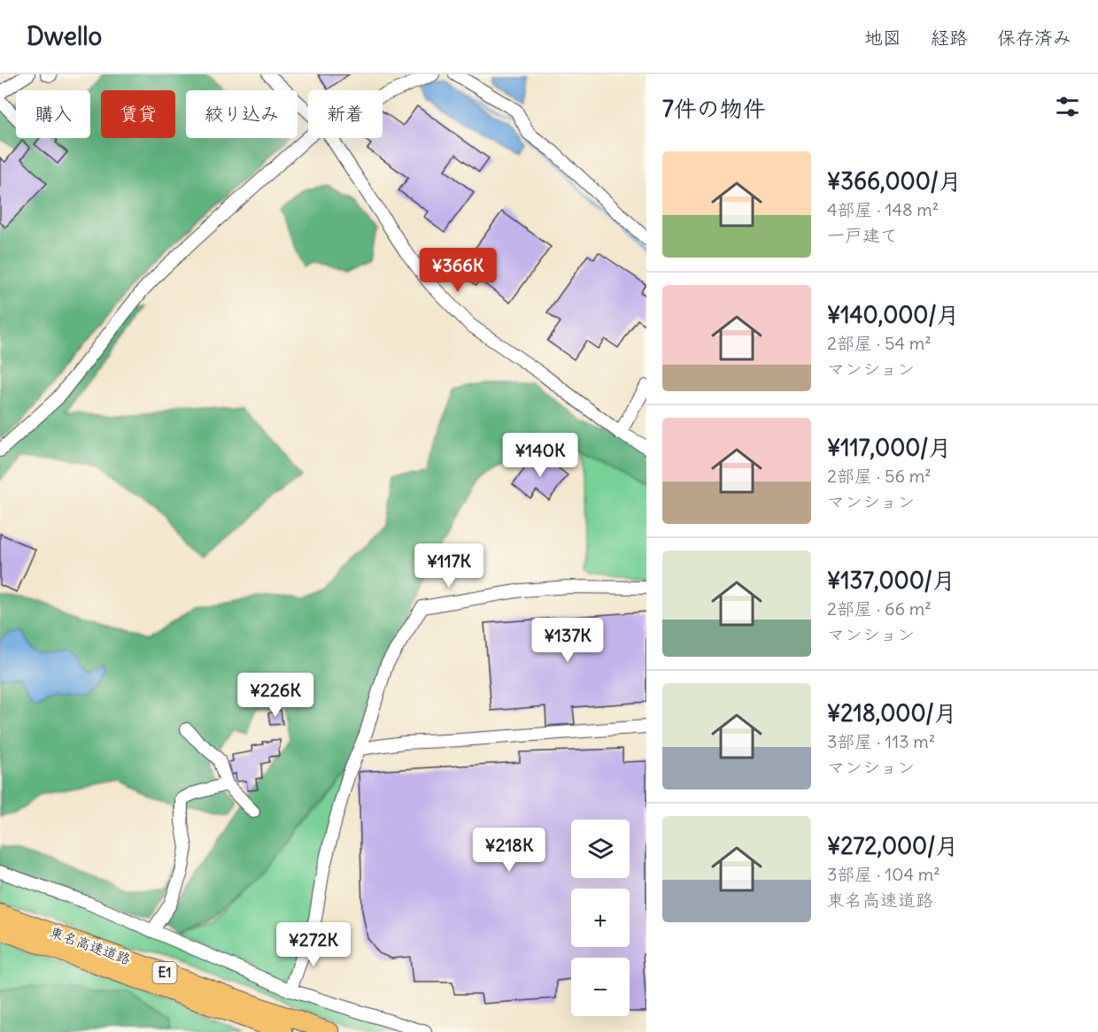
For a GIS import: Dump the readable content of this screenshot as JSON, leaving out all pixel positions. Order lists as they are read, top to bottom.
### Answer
{
  "streets": {
    "highway": ["東名高速道路", "E1"]
  },
  "page": {
    "header": "Dwello",
    "nav": ["地図", "経路", "保存済み"],
    "heading": "7件の物件",
    "chip": [
      "購入",
      "賃貸",
      "絞り込み",
      "新着"
    ],
    "list": [
      {
        "name": "¥366,000/月",
        "note": "4部屋 · 148 m² · 一戸建て"
      },
      {
        "name": "¥140,000/月",
        "note": "2部屋 · 54 m² · マンション"
      },
      {
        "name": "¥117,000/月",
        "note": "2部屋 · 56 m² · マンション"
      },
      {
        "name": "¥137,000/月",
        "note": "2部屋 · 66 m² · マンション"
      },
      {
        "name": "¥218,000/月",
        "note": "3部屋 · 113 m² · マンション"
      },
      {
        "name": "¥272,000/月",
        "note": "3部屋 · 104 m² · 東名高速道路"
      }
    ],
    "price": [
      "¥366K",
      "¥140K",
      "¥117K",
      "¥137K",
      "¥226K",
      "¥218K",
      "¥272K"
    ],
    "map_buttons": ["+", "−"]
  }
}
